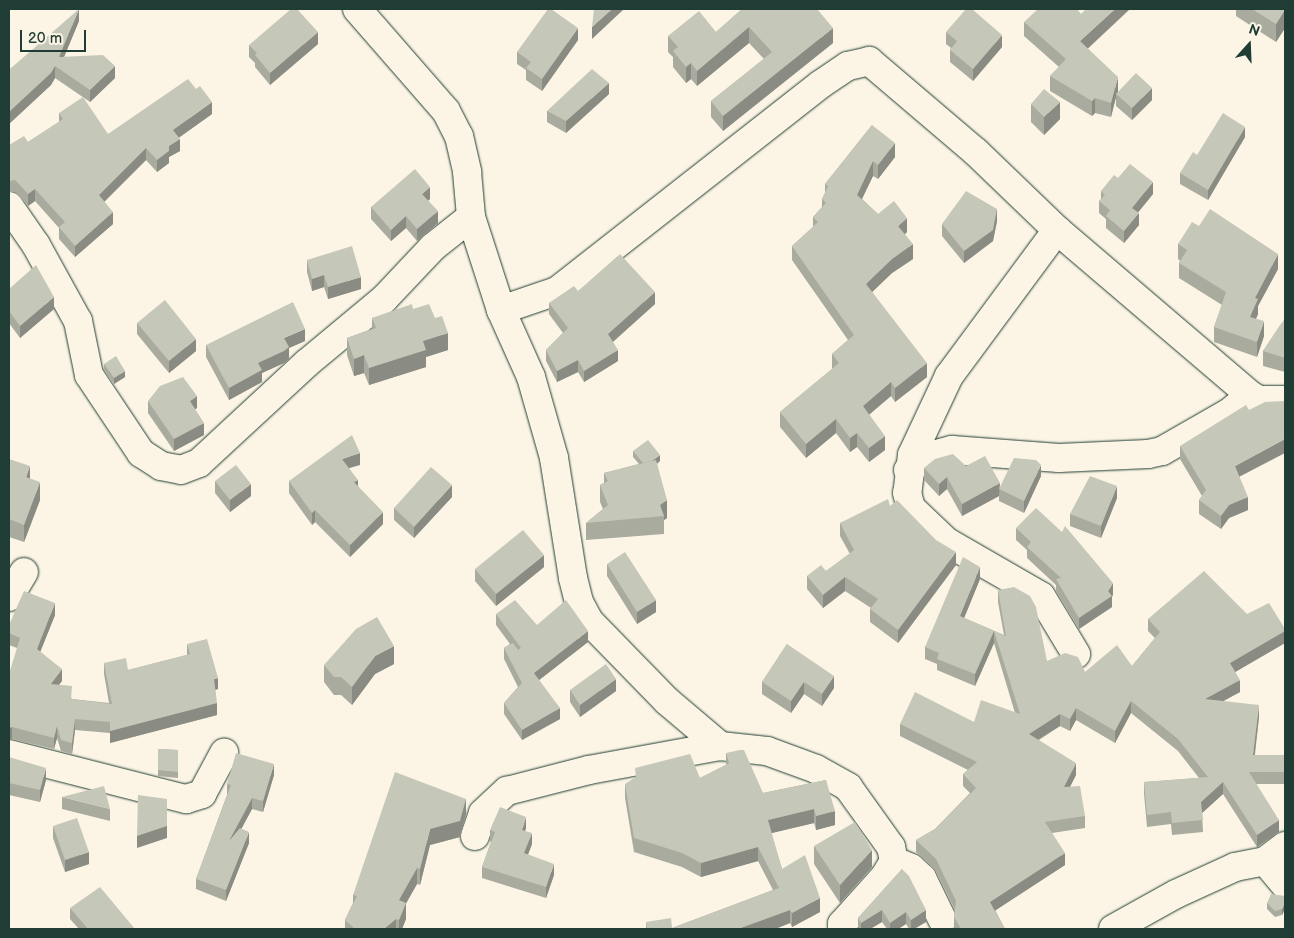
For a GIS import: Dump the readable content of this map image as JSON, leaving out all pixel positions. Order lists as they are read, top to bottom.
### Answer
{
  "scale_bar": "20 m",
  "north": "top"
}
